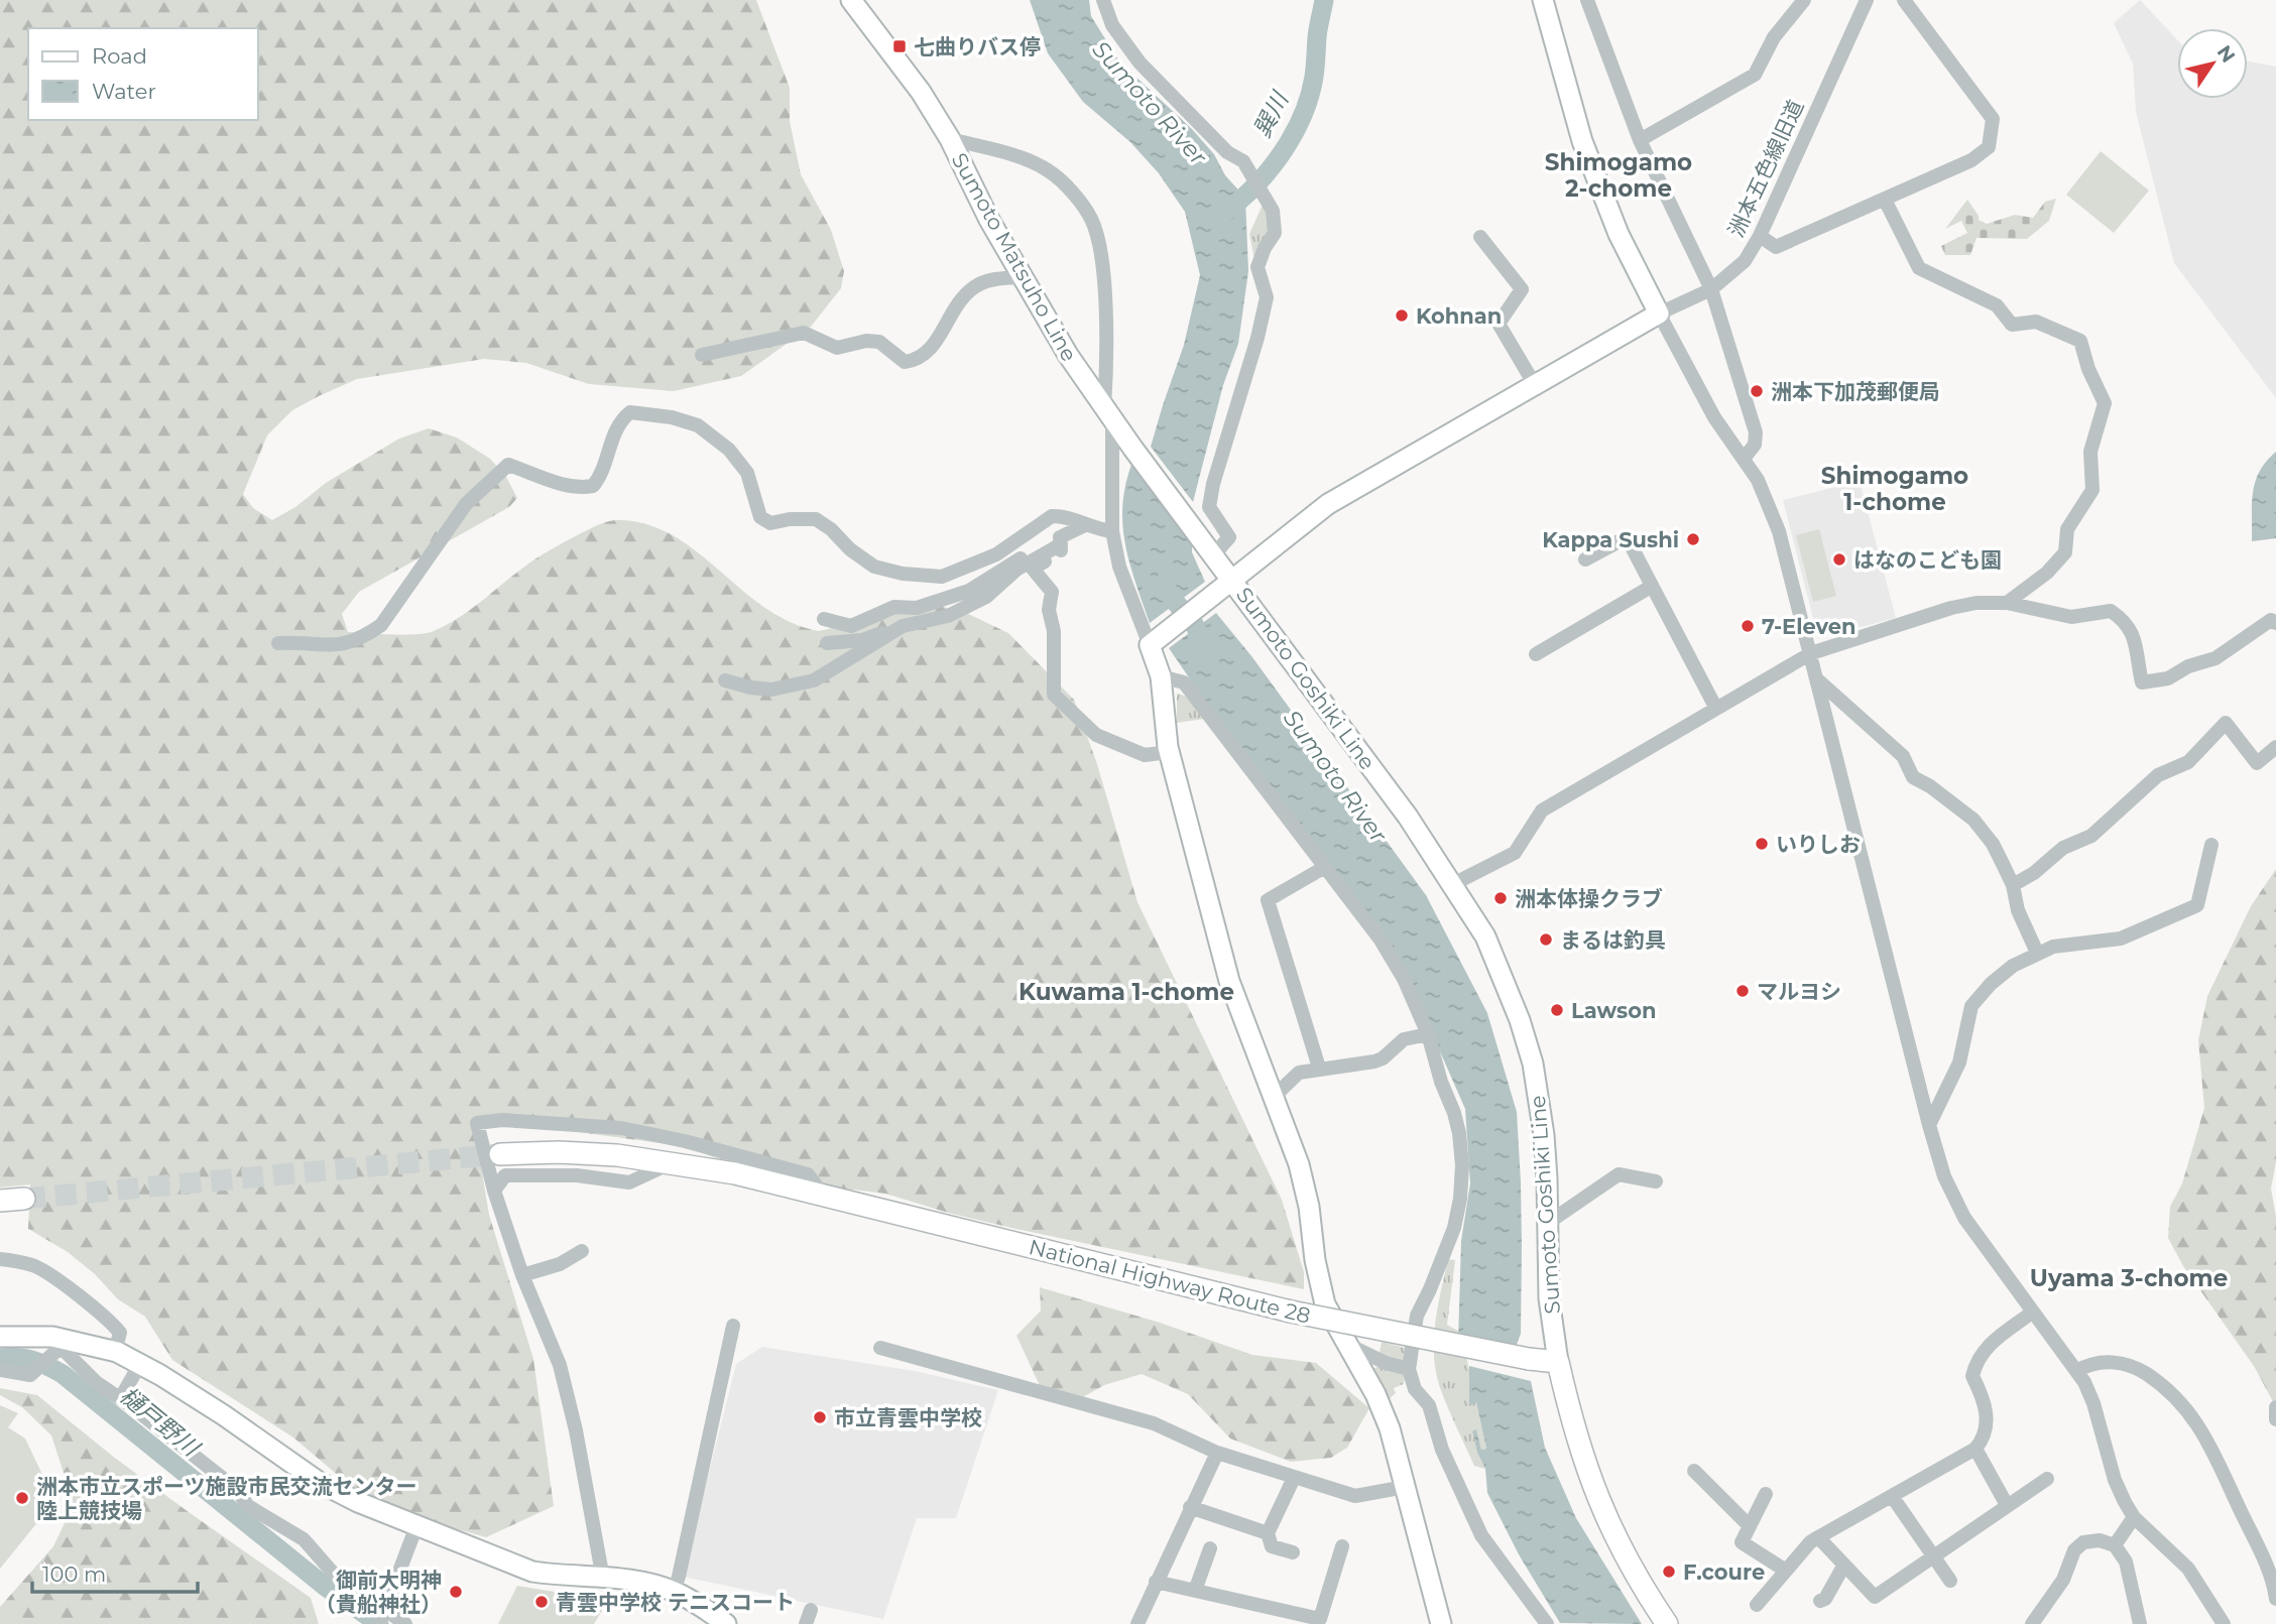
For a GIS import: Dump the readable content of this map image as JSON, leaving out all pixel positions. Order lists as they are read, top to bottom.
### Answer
{
  "streets": {
    "highway": ["National Highway Route 28"],
    "main road": ["Sumoto Matsuho Line", "Sumoto Goshiki Line"],
    "street": ["洲本五色線旧道"]
  },
  "crossings": [
    ["洲本五色線旧道", "Sumoto Goshiki Line"],
    ["Sumoto Matsuho Line", "Sumoto Goshiki Line"],
    ["Sumoto Goshiki Line", "National Highway Route 28"]
  ],
  "districts": [
    "Shimogamo 2-chome",
    "Shimogamo 1-chome",
    "Kuwama 1-chome",
    "Uyama 3-chome"
  ],
  "water": ["Sumoto River", "巽川", "樋戸野川"],
  "places": {
    "transit": ["七曲りバス停"],
    "other": [
      "Kohnan",
      "洲本下加茂郵便局",
      "Kappa Sushi",
      "はなのこども園",
      "7-Eleven",
      "いりしお",
      "洲本体操クラブ",
      "まるは釣具",
      "マルヨシ",
      "Lawson",
      "市立青雲中学校",
      "洲本市立スポーツ施設市民交流センター 陸上競技場",
      "F.coure",
      "御前大明神 （貴船神社）",
      "青雲中学校 テニスコート"
    ]
  },
  "legend": ["Road", "Water"],
  "scale_bar": "100 m",
  "north": "top right"
}
